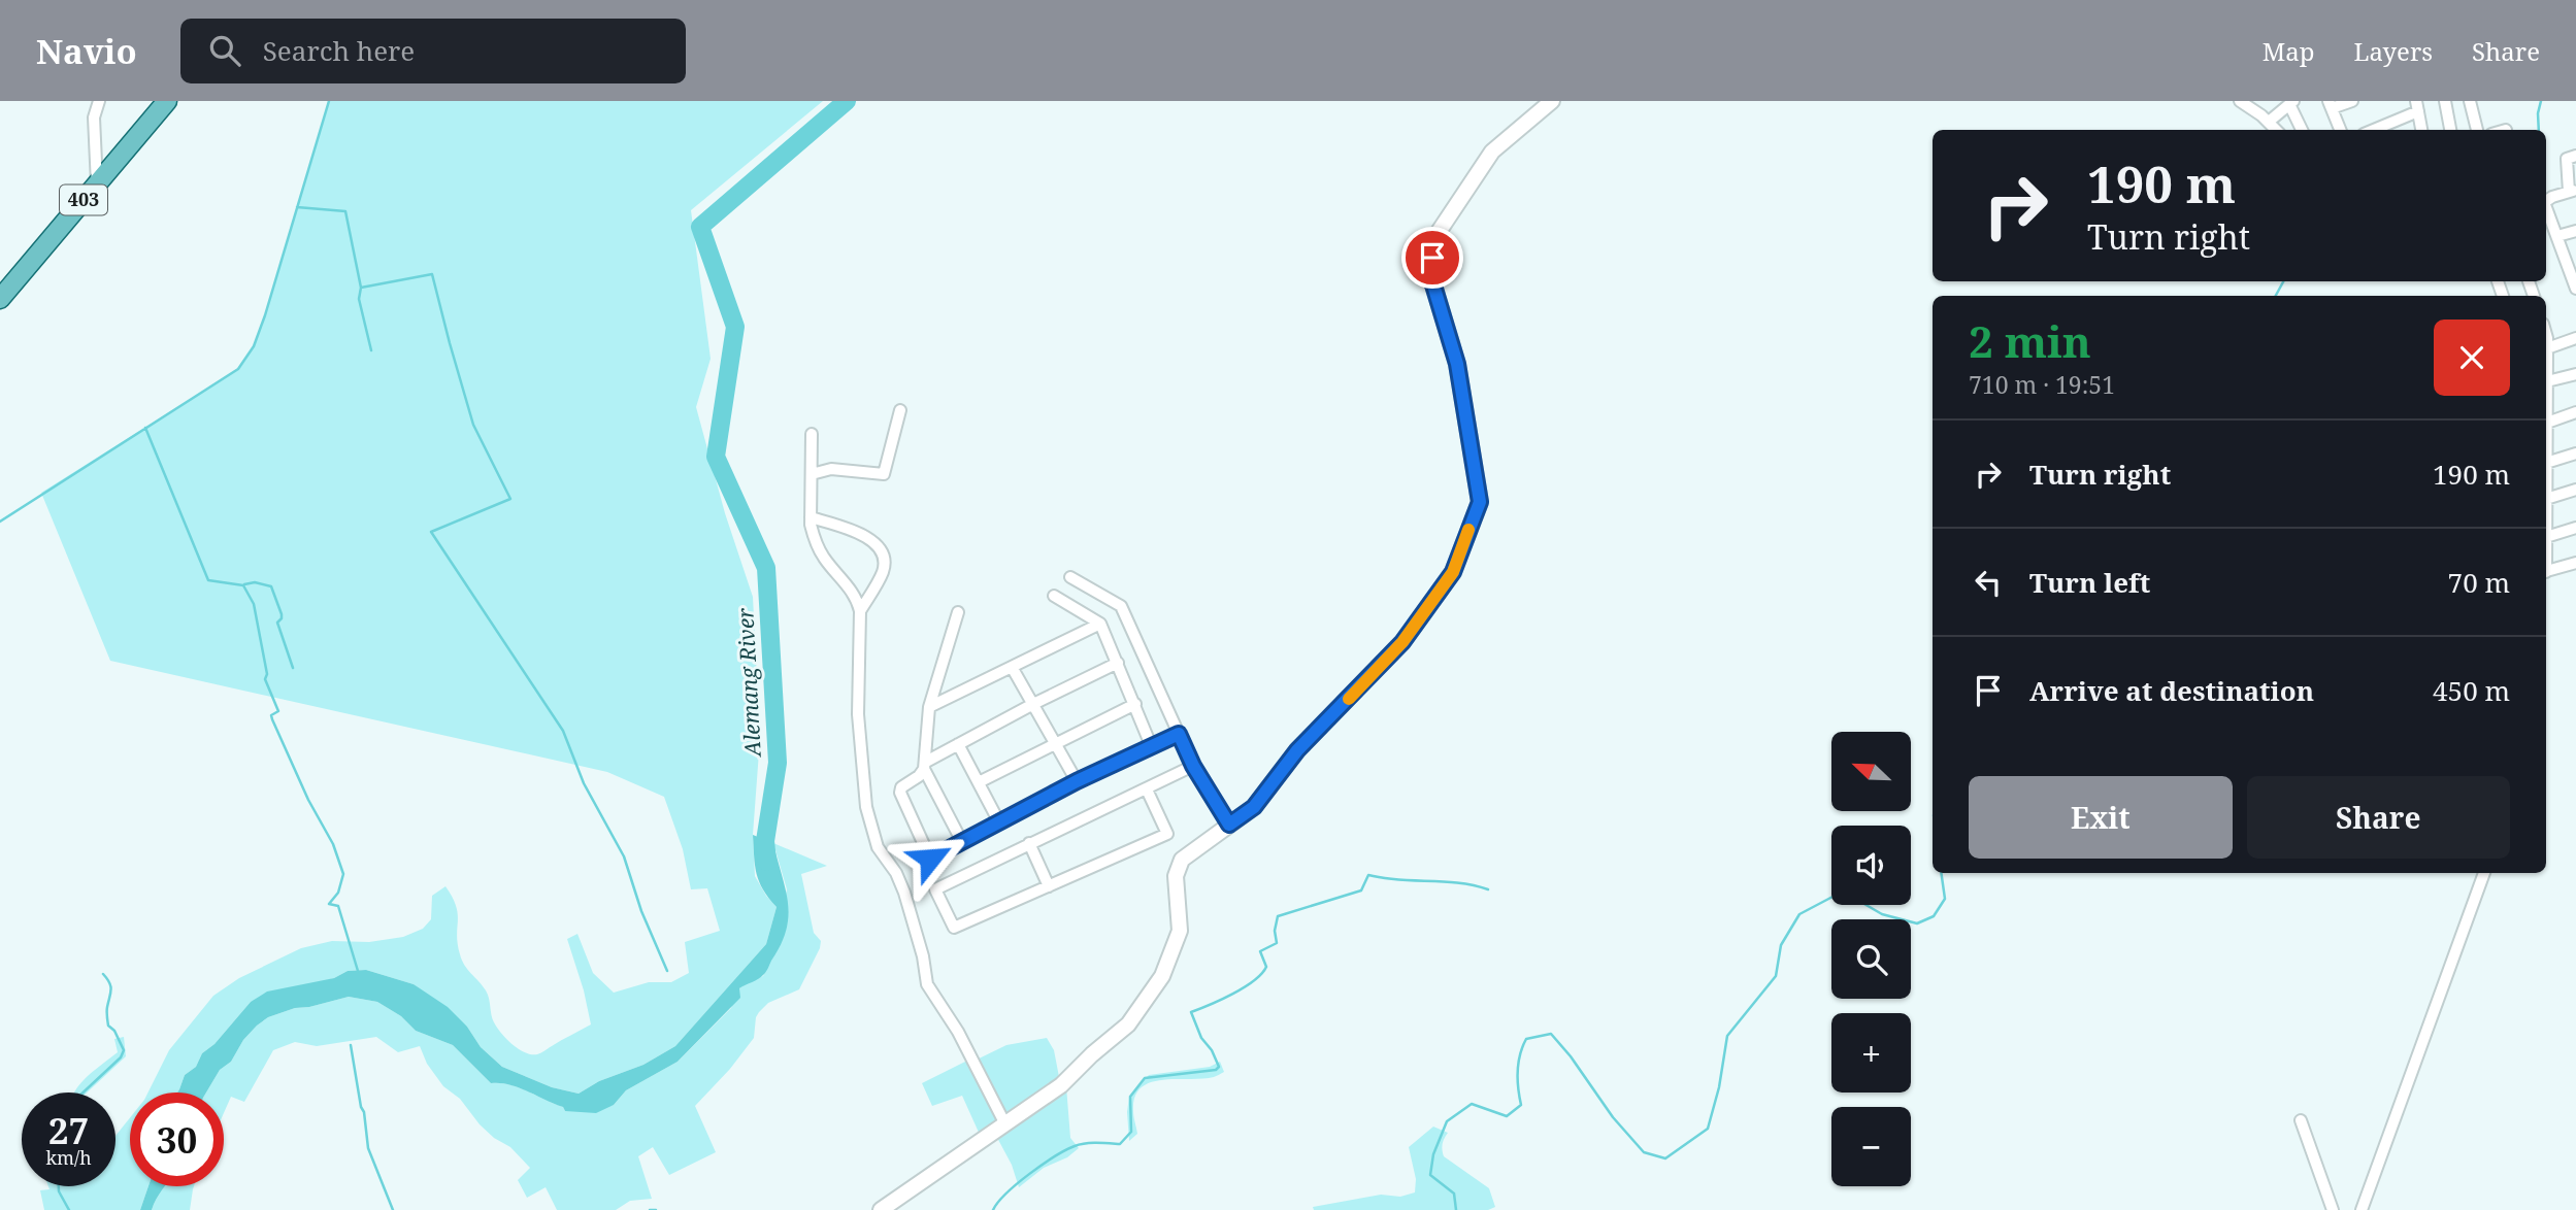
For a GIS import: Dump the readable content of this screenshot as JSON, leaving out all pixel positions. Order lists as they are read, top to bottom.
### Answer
{
  "streets": {
    "main road": ["403"]
  },
  "water": ["Alemang River"],
  "north": "top left",
  "page": {
    "header": "Navio",
    "search": "Search here",
    "nav": ["Map", "Layers", "Share"],
    "turn": ["190 m", "Turn right"],
    "heading": ["2 min", "710 m · 19:51"],
    "list": [
      {
        "name": "Turn right",
        "value": "190 m"
      },
      {
        "name": "Turn left",
        "value": "70 m"
      },
      {
        "name": "Arrive at destination",
        "value": "450 m"
      }
    ],
    "map_buttons": ["+", "−"],
    "buttons": ["Exit", "Share"],
    "speed": "27 km/h",
    "limit": "30"
  }
}
